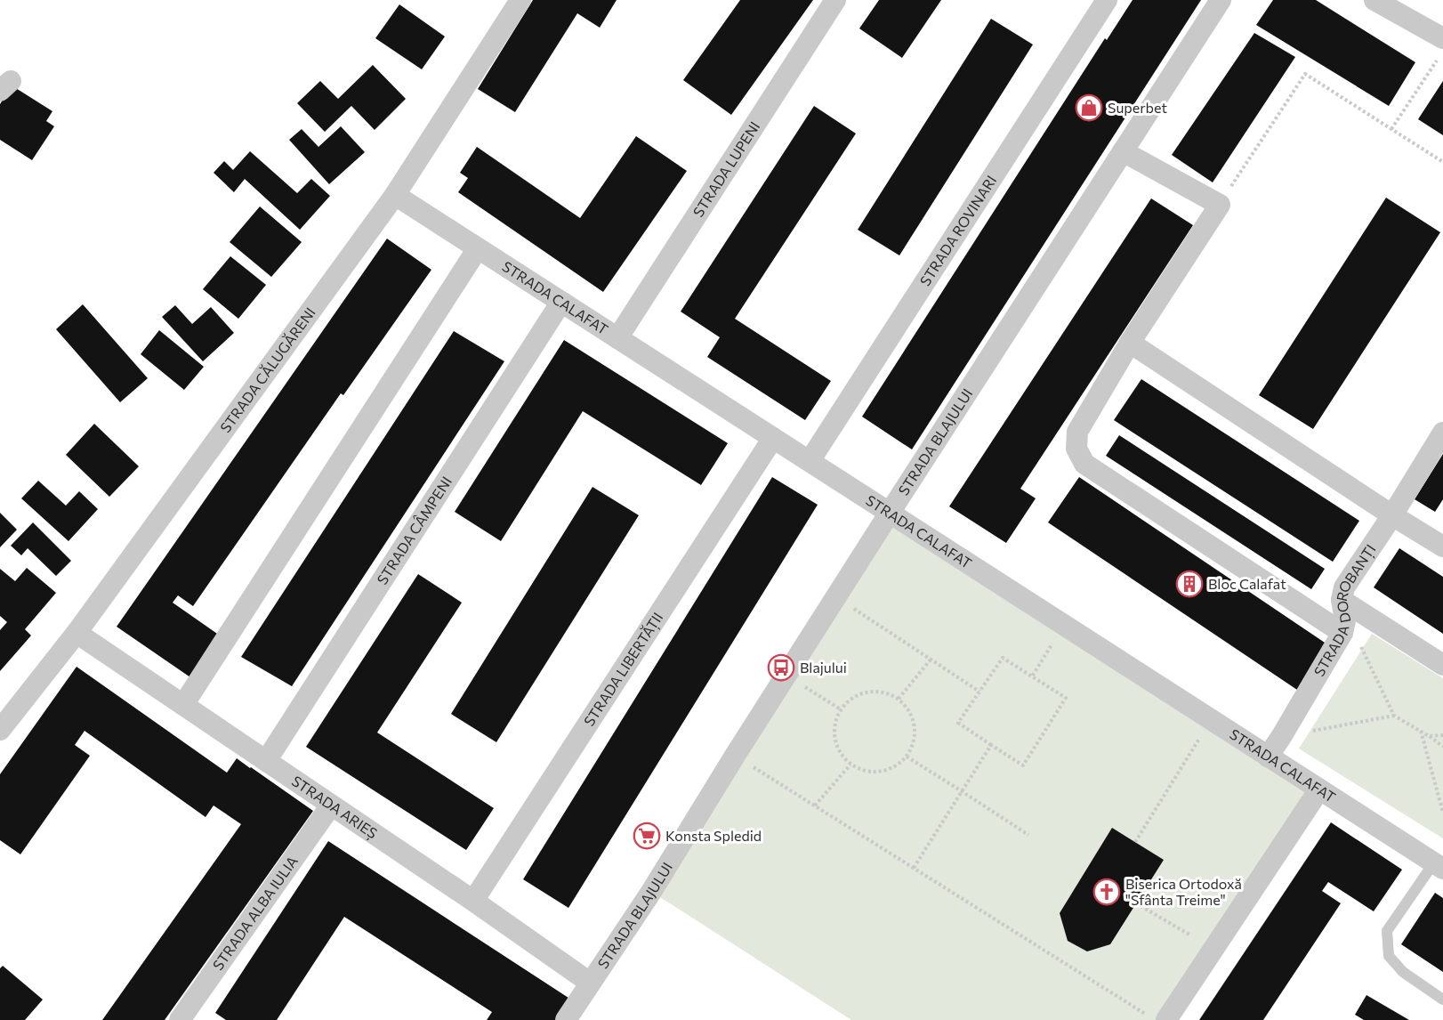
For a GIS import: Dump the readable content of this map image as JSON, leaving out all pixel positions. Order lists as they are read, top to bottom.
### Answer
{
  "streets": {
    "street": [
      "STRADA LUPENI",
      "STRADA ROVINARI",
      "STRADA CALAFAT",
      "STRADA CĂLUGĂRENI",
      "STRADA BLAJULUI",
      "STRADA CÂMPENI",
      "STRADA DOROBANȚI",
      "STRADA LIBERTĂȚII",
      "STRADA ARIEȘ",
      "STRADA ALBA IULIA"
    ]
  },
  "crossings": [
    ["STRADA LUPENI", "STRADA CALAFAT"],
    ["STRADA ROVINARI", "STRADA CALAFAT"],
    ["STRADA CALAFAT", "STRADA CĂLUGĂRENI"],
    ["STRADA CALAFAT", "STRADA BLAJULUI"],
    ["STRADA CALAFAT", "STRADA CÂMPENI"],
    ["STRADA CALAFAT", "STRADA DOROBANȚI"],
    ["STRADA CALAFAT", "STRADA LIBERTĂȚII"],
    ["STRADA CĂLUGĂRENI", "STRADA ARIEȘ"],
    ["STRADA BLAJULUI", "STRADA ARIEȘ"],
    ["STRADA CÂMPENI", "STRADA ARIEȘ"],
    ["STRADA LIBERTĂȚII", "STRADA ARIEȘ"],
    ["STRADA ARIEȘ", "STRADA ALBA IULIA"]
  ],
  "places": {
    "shop": ["Superbet"],
    "building": ["Bloc Calafat"],
    "bus stop": ["Blajului"],
    "supermarket": ["Konsta Spledid"],
    "church": ["Biserica Ortodoxă \"Sfânta Treime\""]
  }
}
